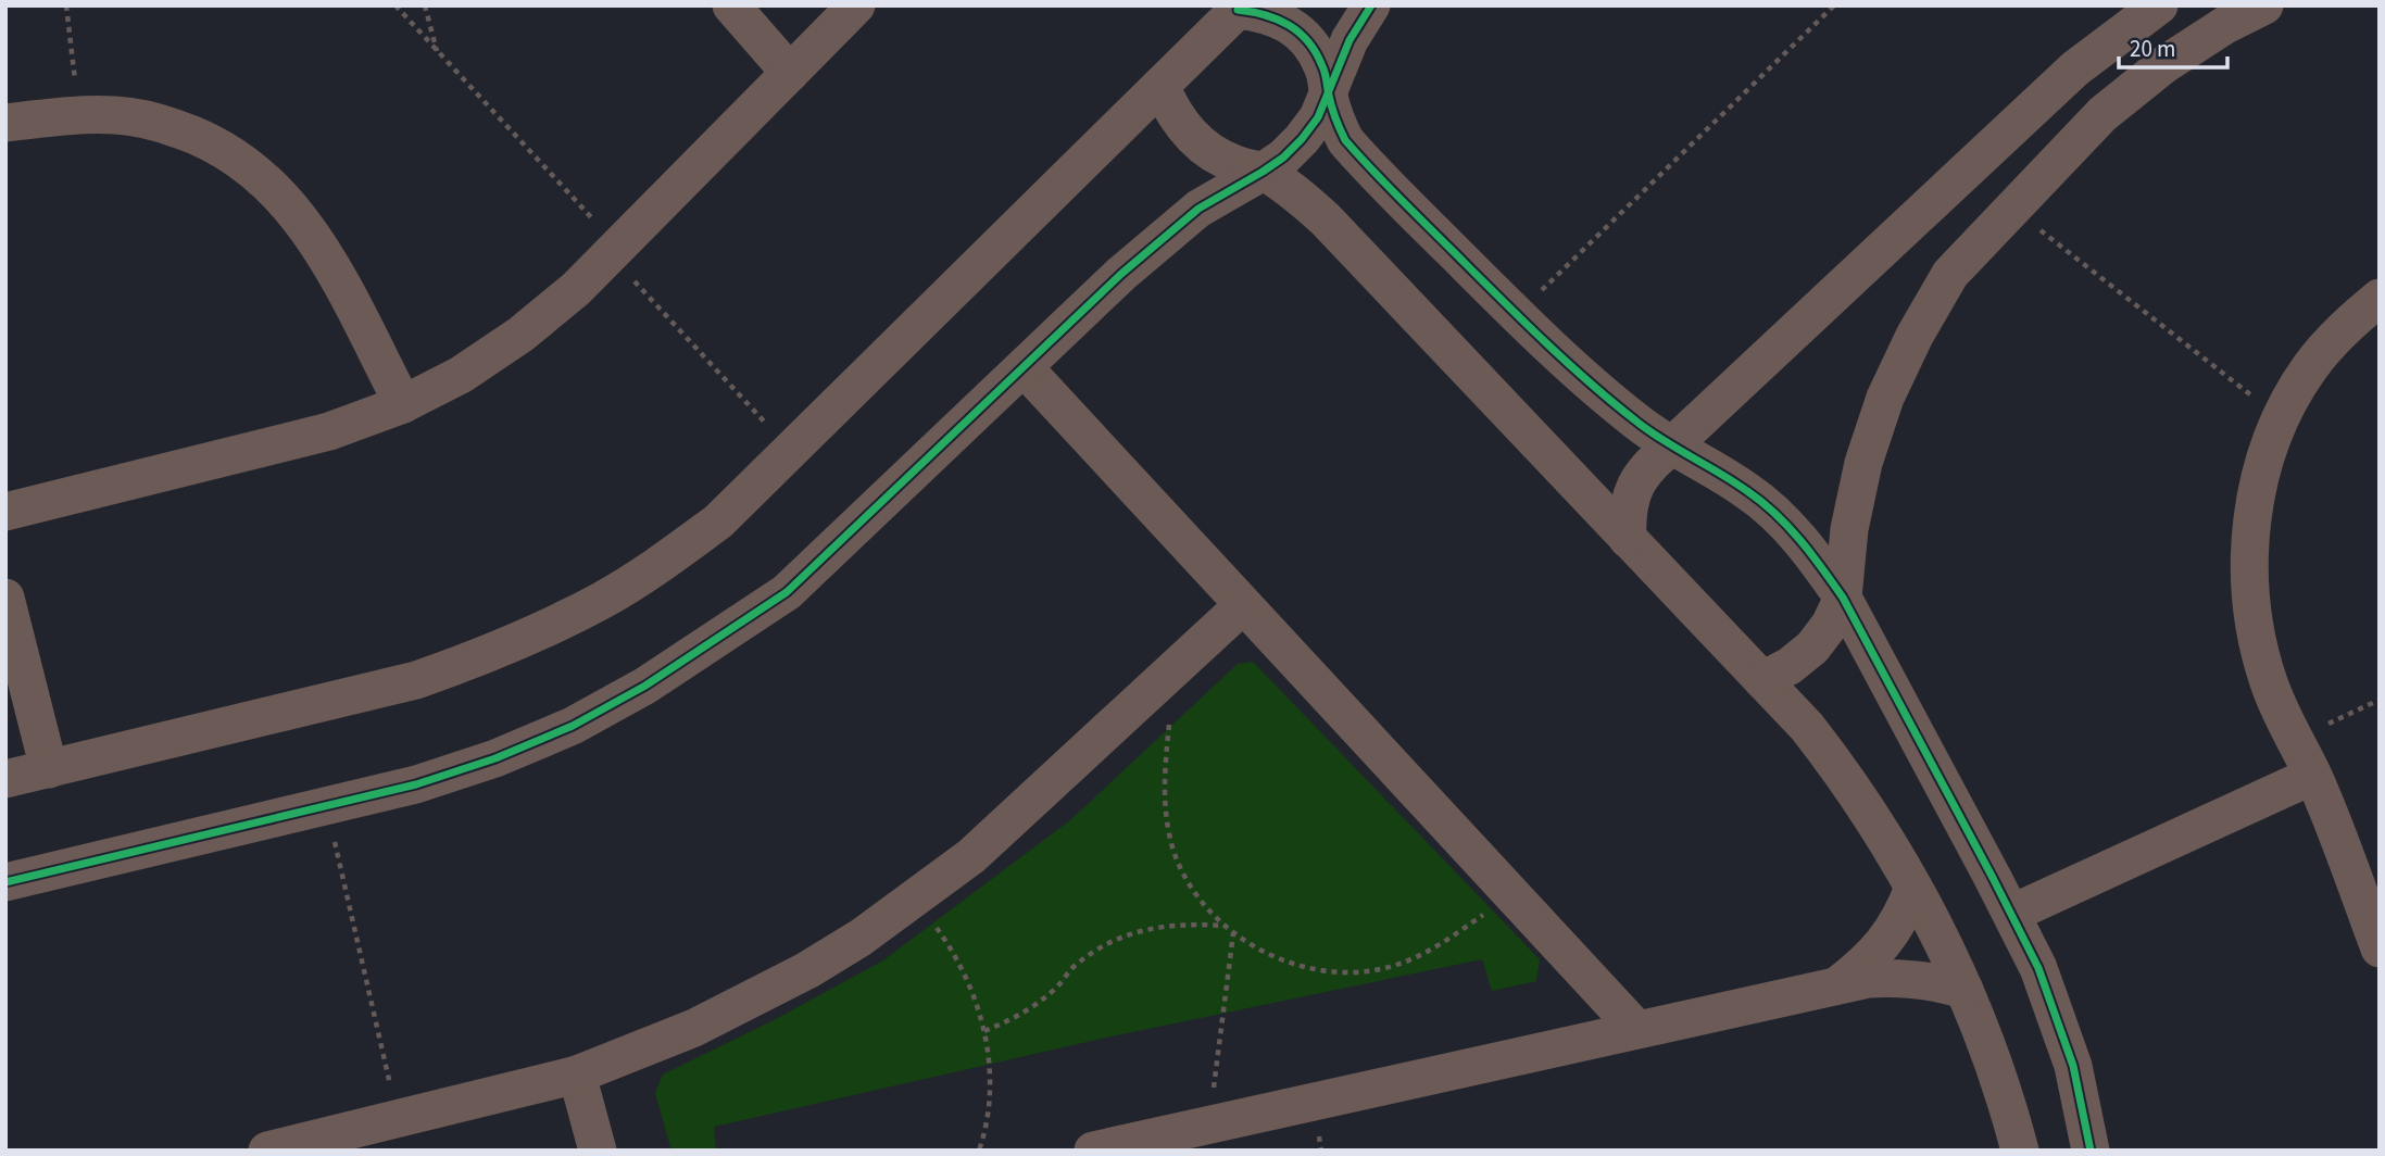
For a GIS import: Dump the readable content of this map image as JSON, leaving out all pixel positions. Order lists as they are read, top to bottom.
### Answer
{
  "scale_bar": "20 m"
}
